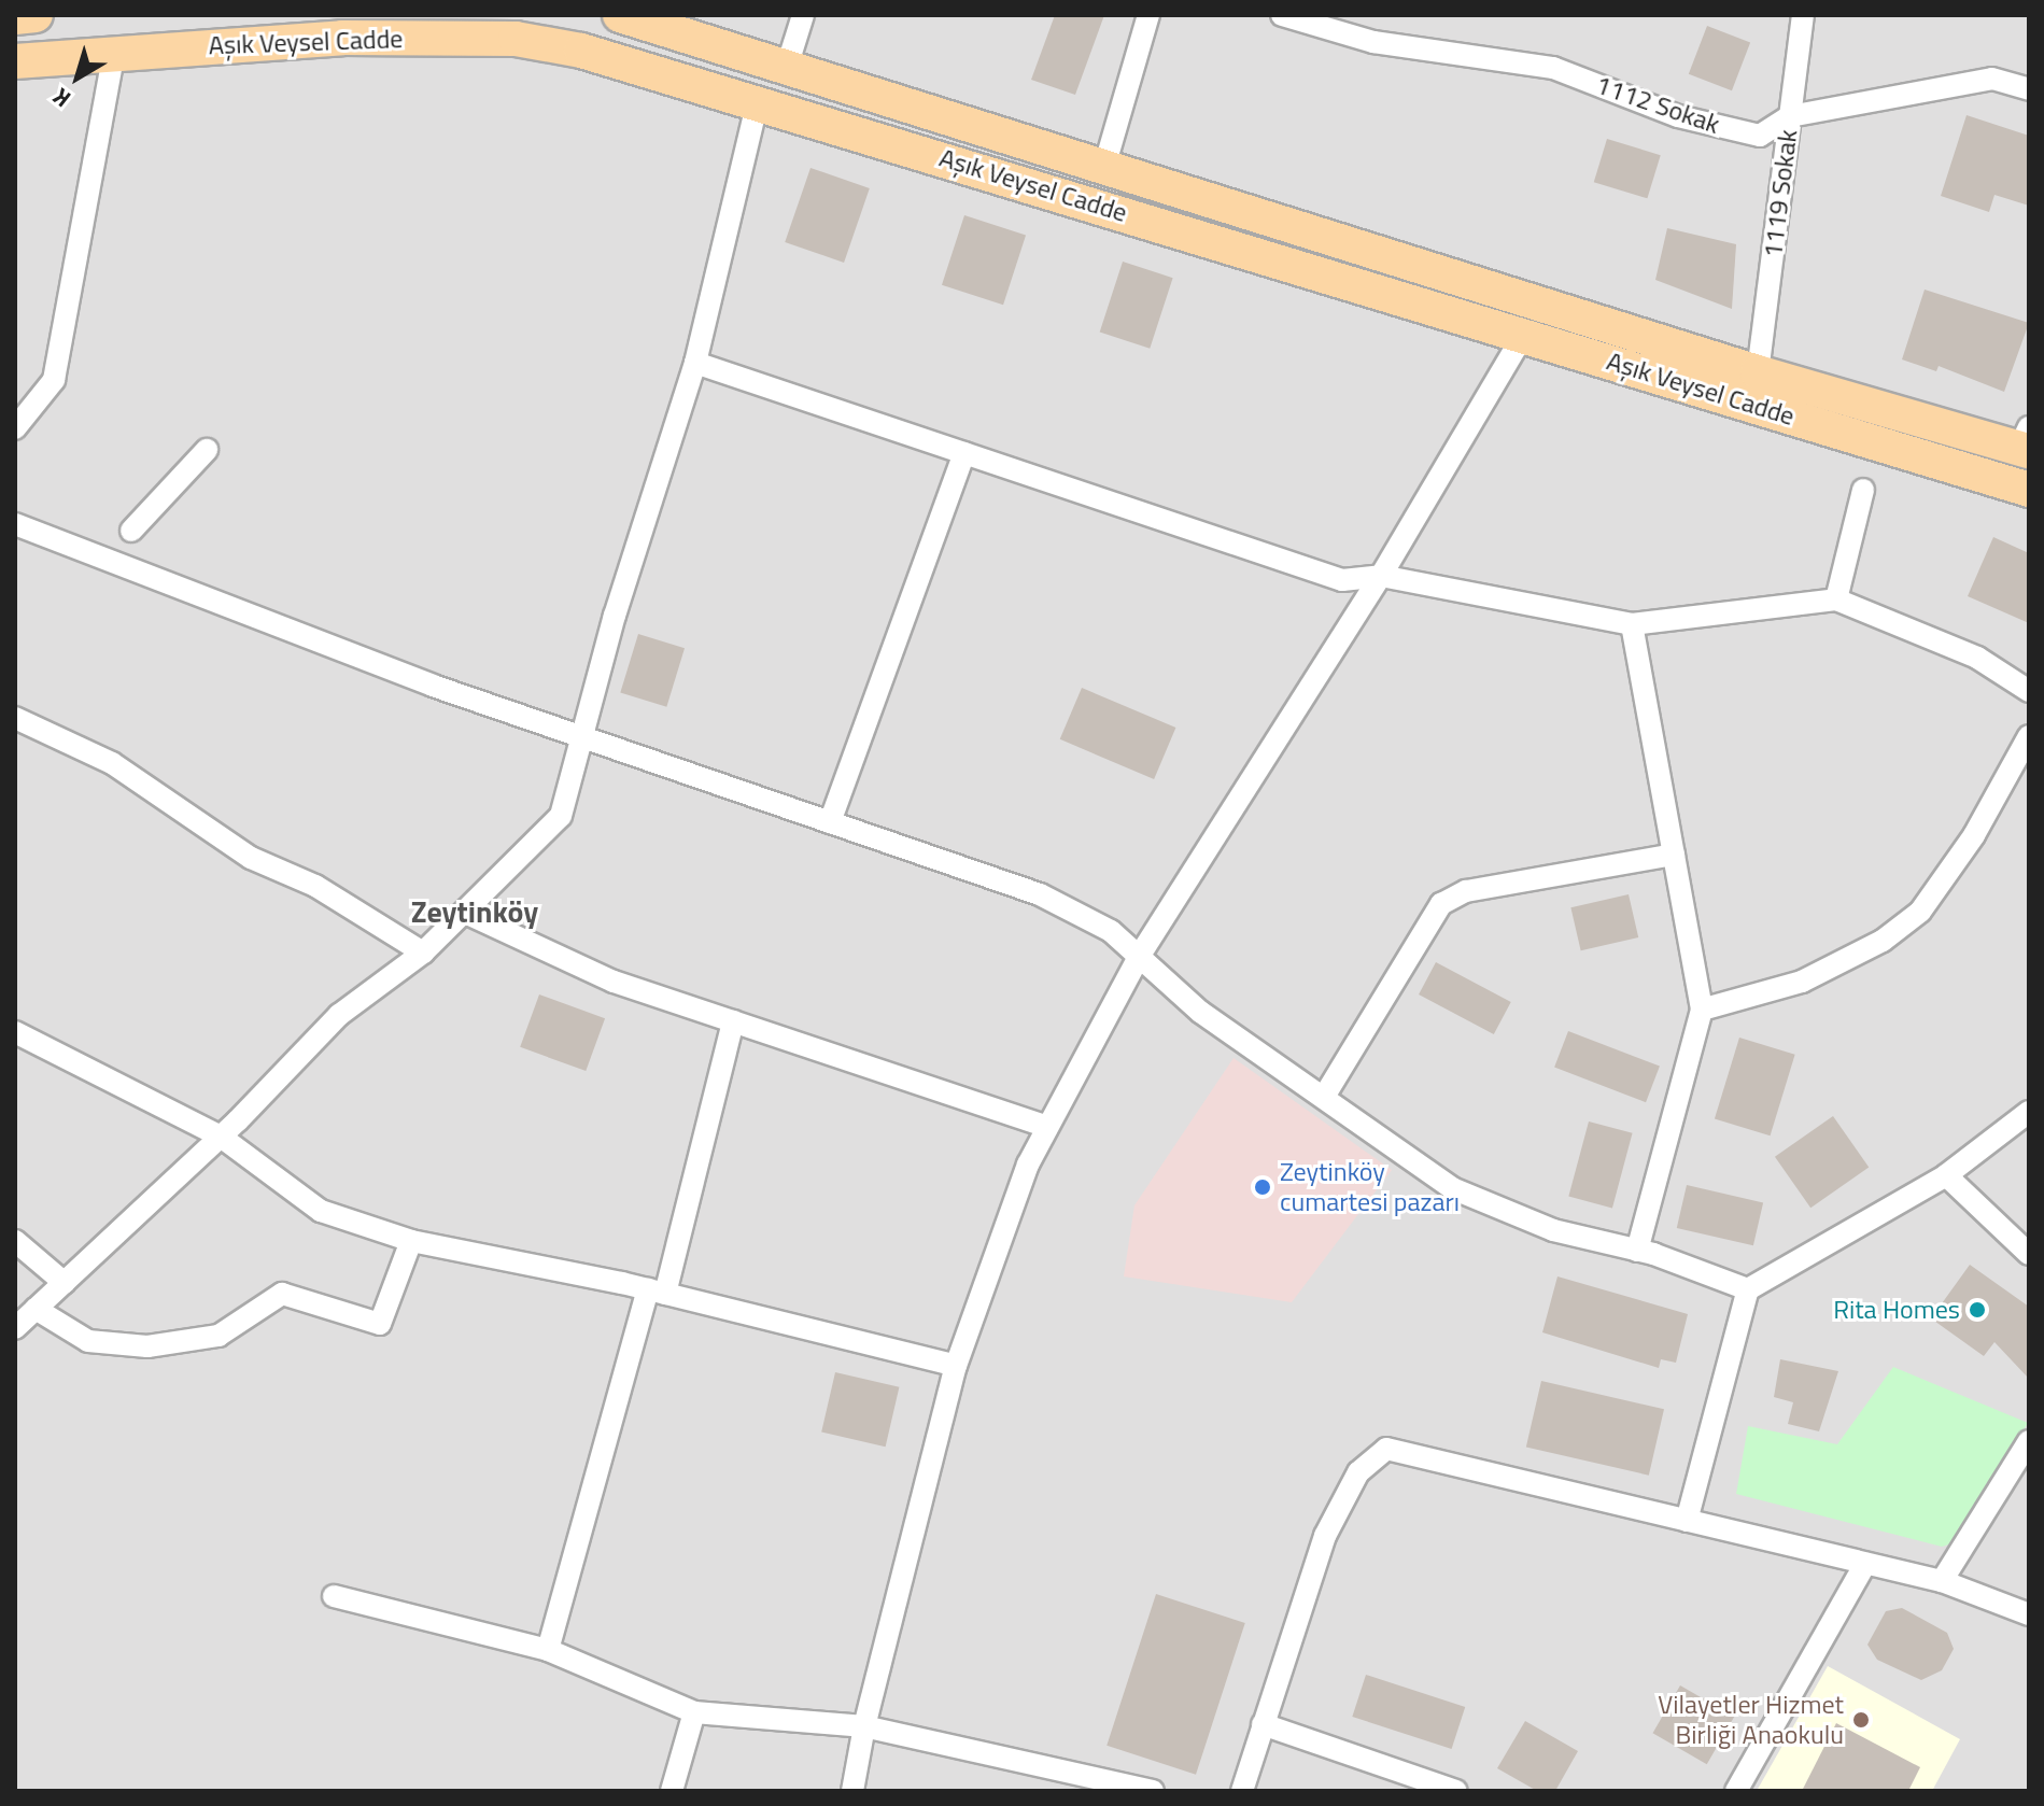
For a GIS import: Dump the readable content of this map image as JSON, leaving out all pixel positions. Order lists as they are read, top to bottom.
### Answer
{
  "streets": {
    "main road": ["Aşık Veysel Cadde"],
    "street": ["1112 Sokak", "1119 Sokak"]
  },
  "crossings": [
    ["Aşık Veysel Cadde", "1119 Sokak"],
    ["1112 Sokak", "1119 Sokak"]
  ],
  "districts": ["Zeytinköy"],
  "places": ["Zeytinköy cumartesi pazarı", "Rita Homes", "Vilayetler Hizmet Birliği Anaokulu"],
  "north": "bottom left"
}
